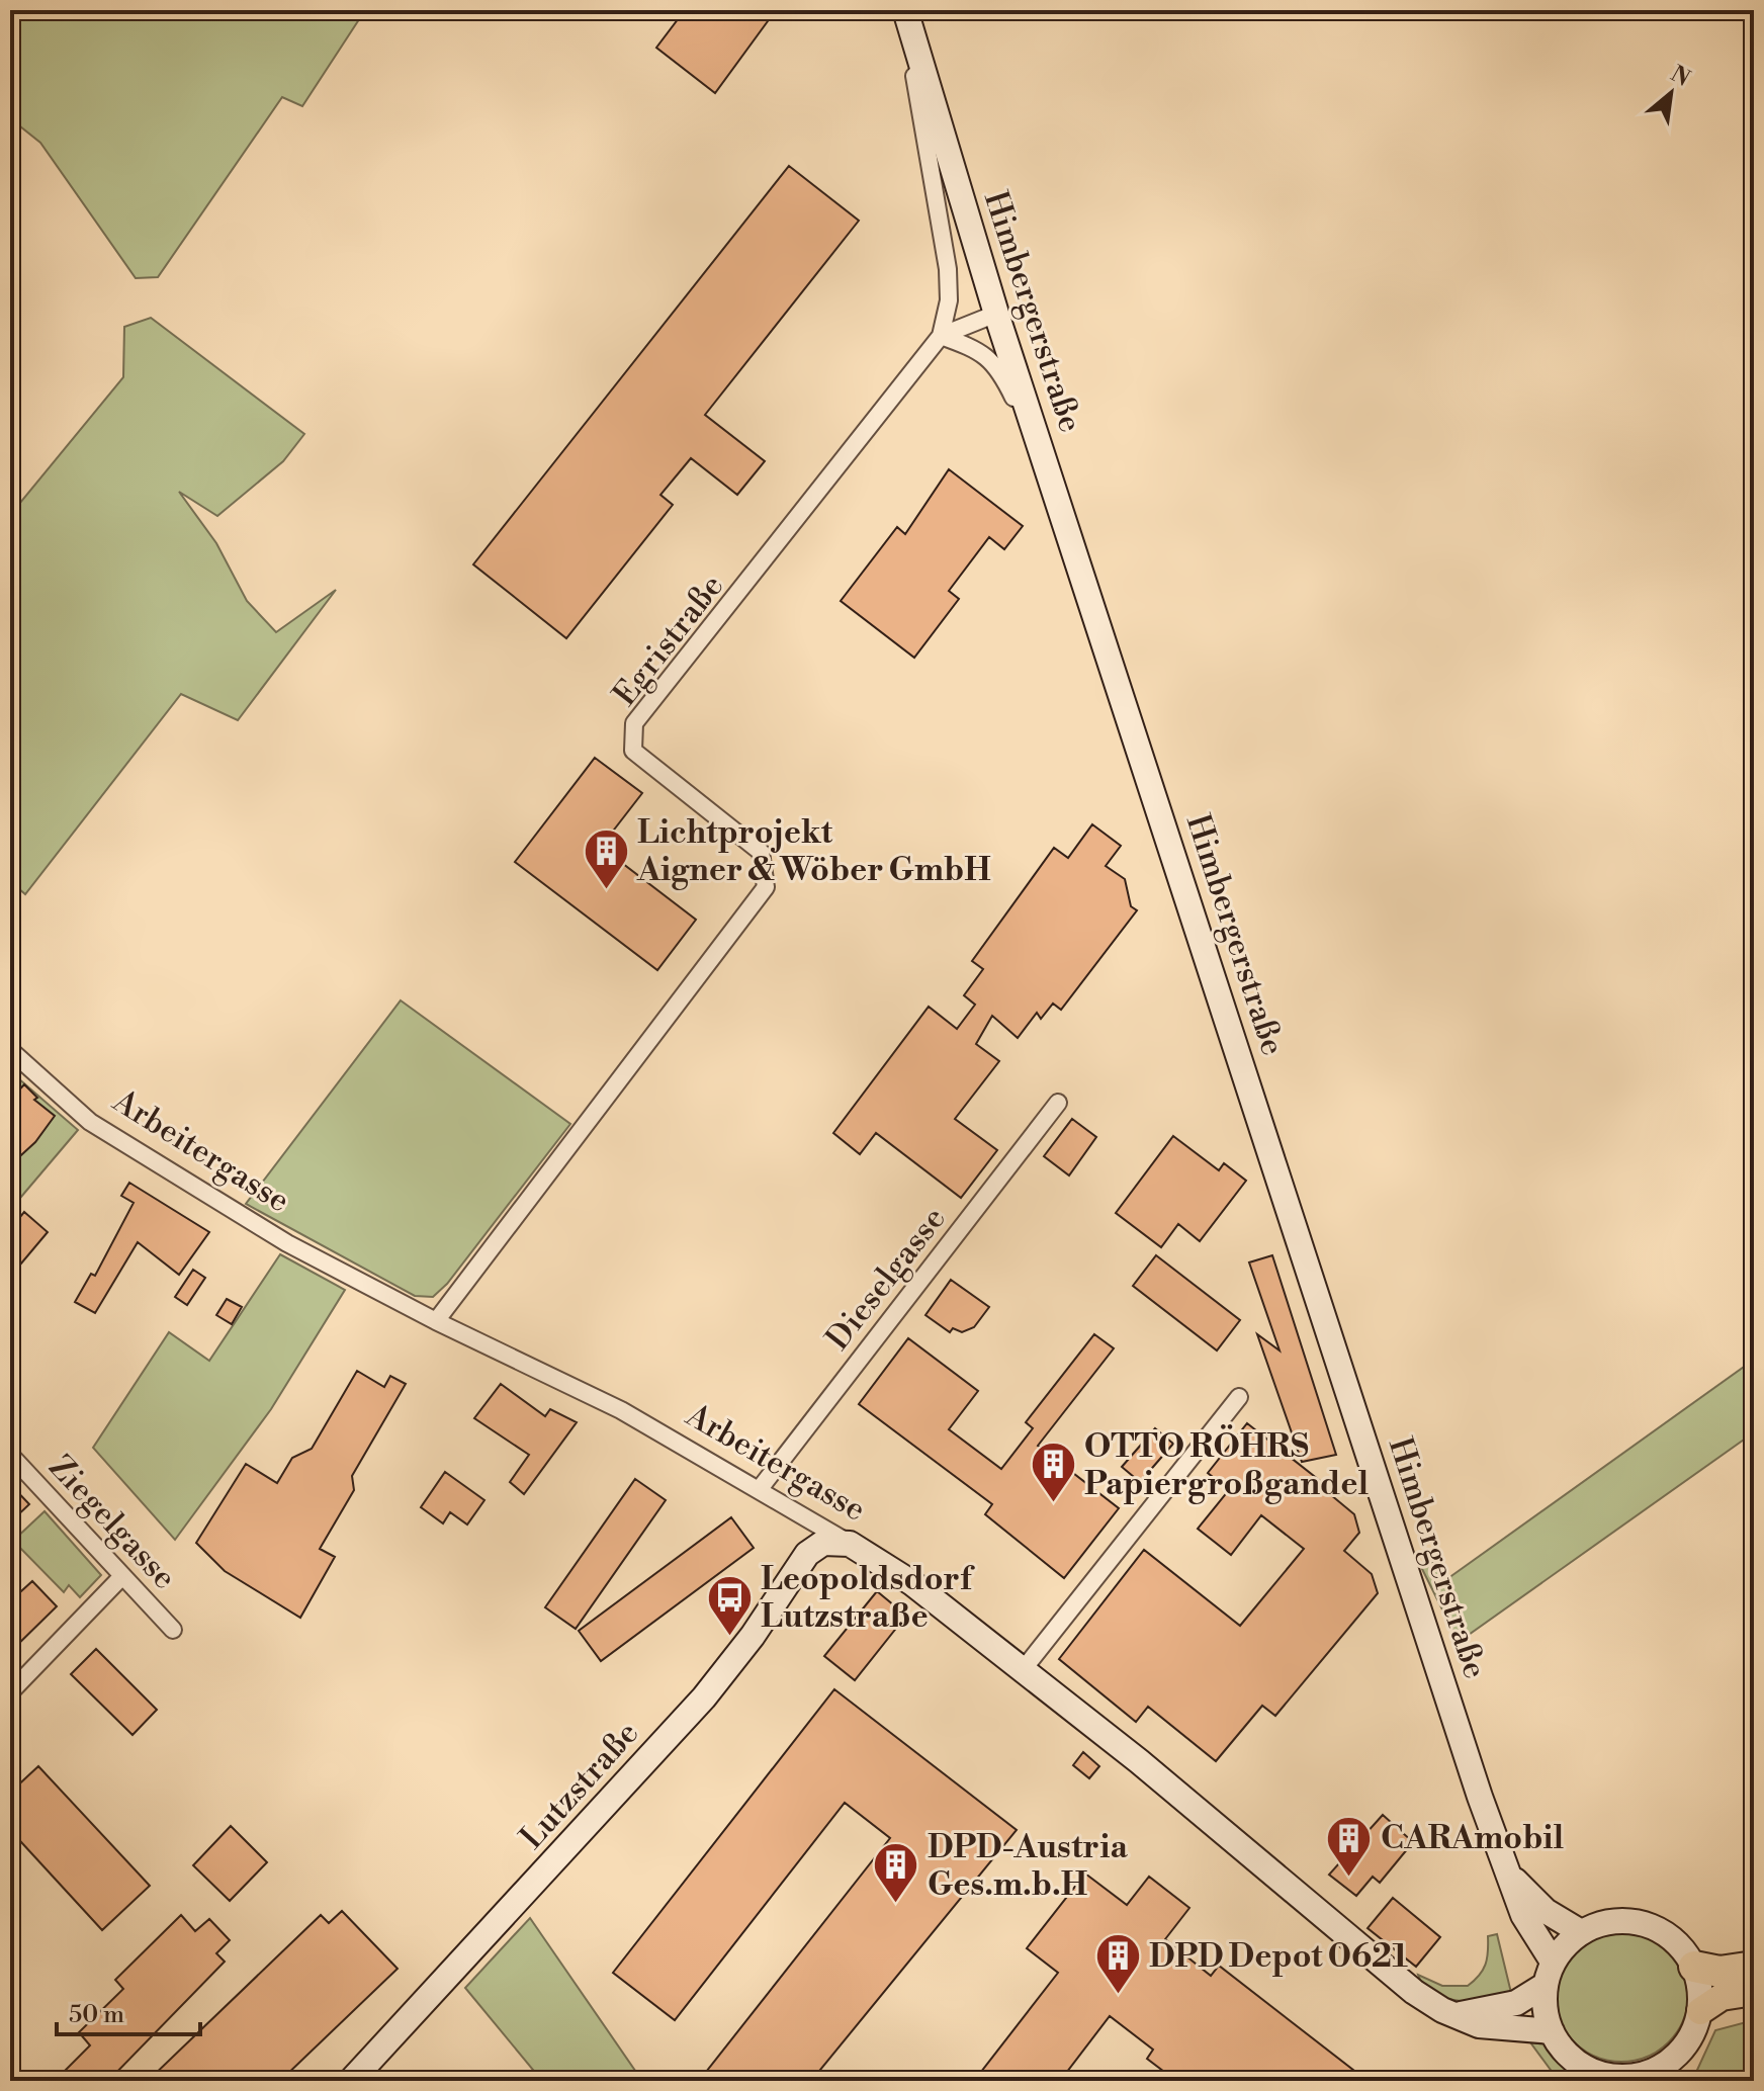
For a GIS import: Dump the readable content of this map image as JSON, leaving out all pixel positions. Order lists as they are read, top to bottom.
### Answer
{
  "streets": {
    "street": [
      "Himbergerstraße",
      "Egristraße",
      "Arbeitergasse",
      "Dieselgasse",
      "Ziegelgasse",
      "Lutzstraße"
    ]
  },
  "crossings": [
    ["Himbergerstraße", "Egristraße"],
    ["Himbergerstraße", "Arbeitergasse"],
    ["Egristraße", "Arbeitergasse"],
    ["Arbeitergasse", "Dieselgasse"],
    ["Arbeitergasse", "Lutzstraße"]
  ],
  "places": {
    "building": [
      "Lichtprojekt Aigner & Wöber GmbH",
      "OTTO RÖHRS Papiergroßgandel",
      "CARAmobil",
      "DPD-Austria Ges.m.b.H",
      "DPD Depot 0621"
    ],
    "bus stop": ["Leopoldsdorf Lutzstraße"]
  },
  "scale_bar": "50 m",
  "north": "top right"
}
